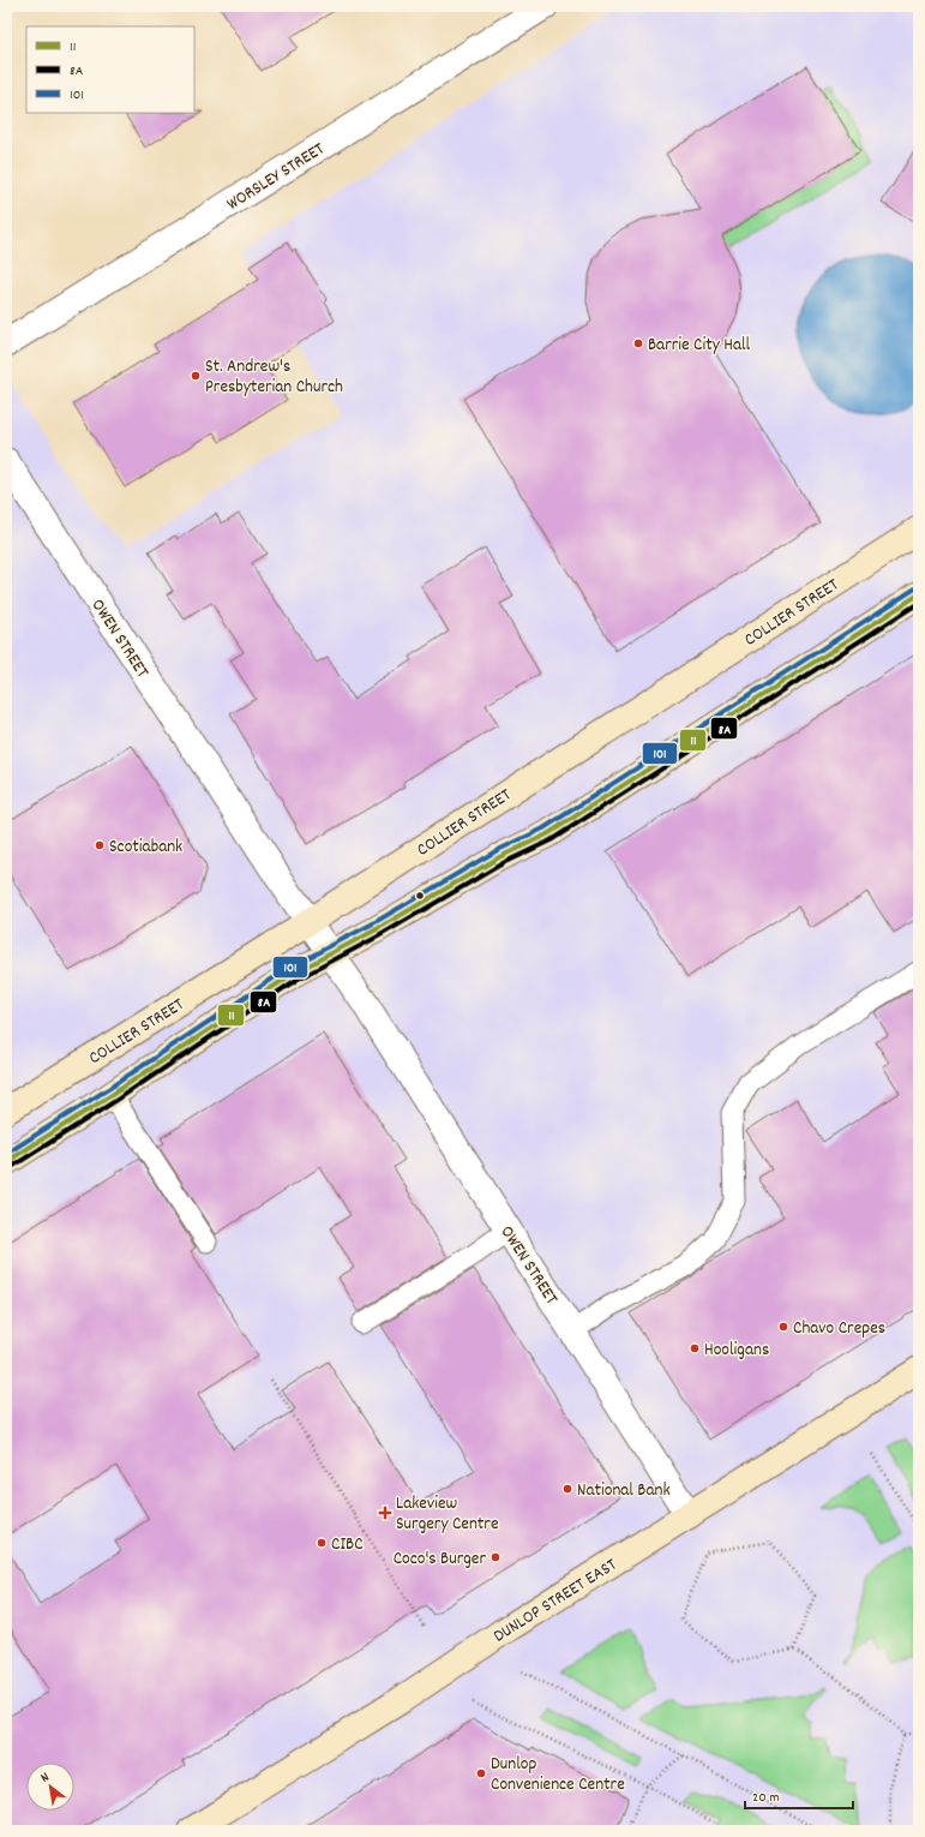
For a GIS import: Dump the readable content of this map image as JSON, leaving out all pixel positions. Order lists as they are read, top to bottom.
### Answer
{
  "streets": {
    "street": [
      "WORSLEY STREET",
      "COLLIER STREET",
      "OWEN STREET",
      "DUNLOP STREET EAST"
    ]
  },
  "crossings": [
    ["COLLIER STREET", "OWEN STREET"],
    ["OWEN STREET", "DUNLOP STREET EAST"]
  ],
  "places": {
    "other": [
      "Barrie City Hall",
      "St. Andrew's Presbyterian Church",
      "Scotiabank",
      "Chavo Crepes",
      "Hooligans",
      "National Bank",
      "CIBC",
      "Coco's Burger",
      "Dunlop Convenience Centre"
    ],
    "health": ["Lakeview Surgery Centre"]
  },
  "lines": ["transit line 101", "transit line 11", "transit line 8A"],
  "legend": ["11", "8A", "101"],
  "scale_bar": "20 m",
  "north": "top left"
}
